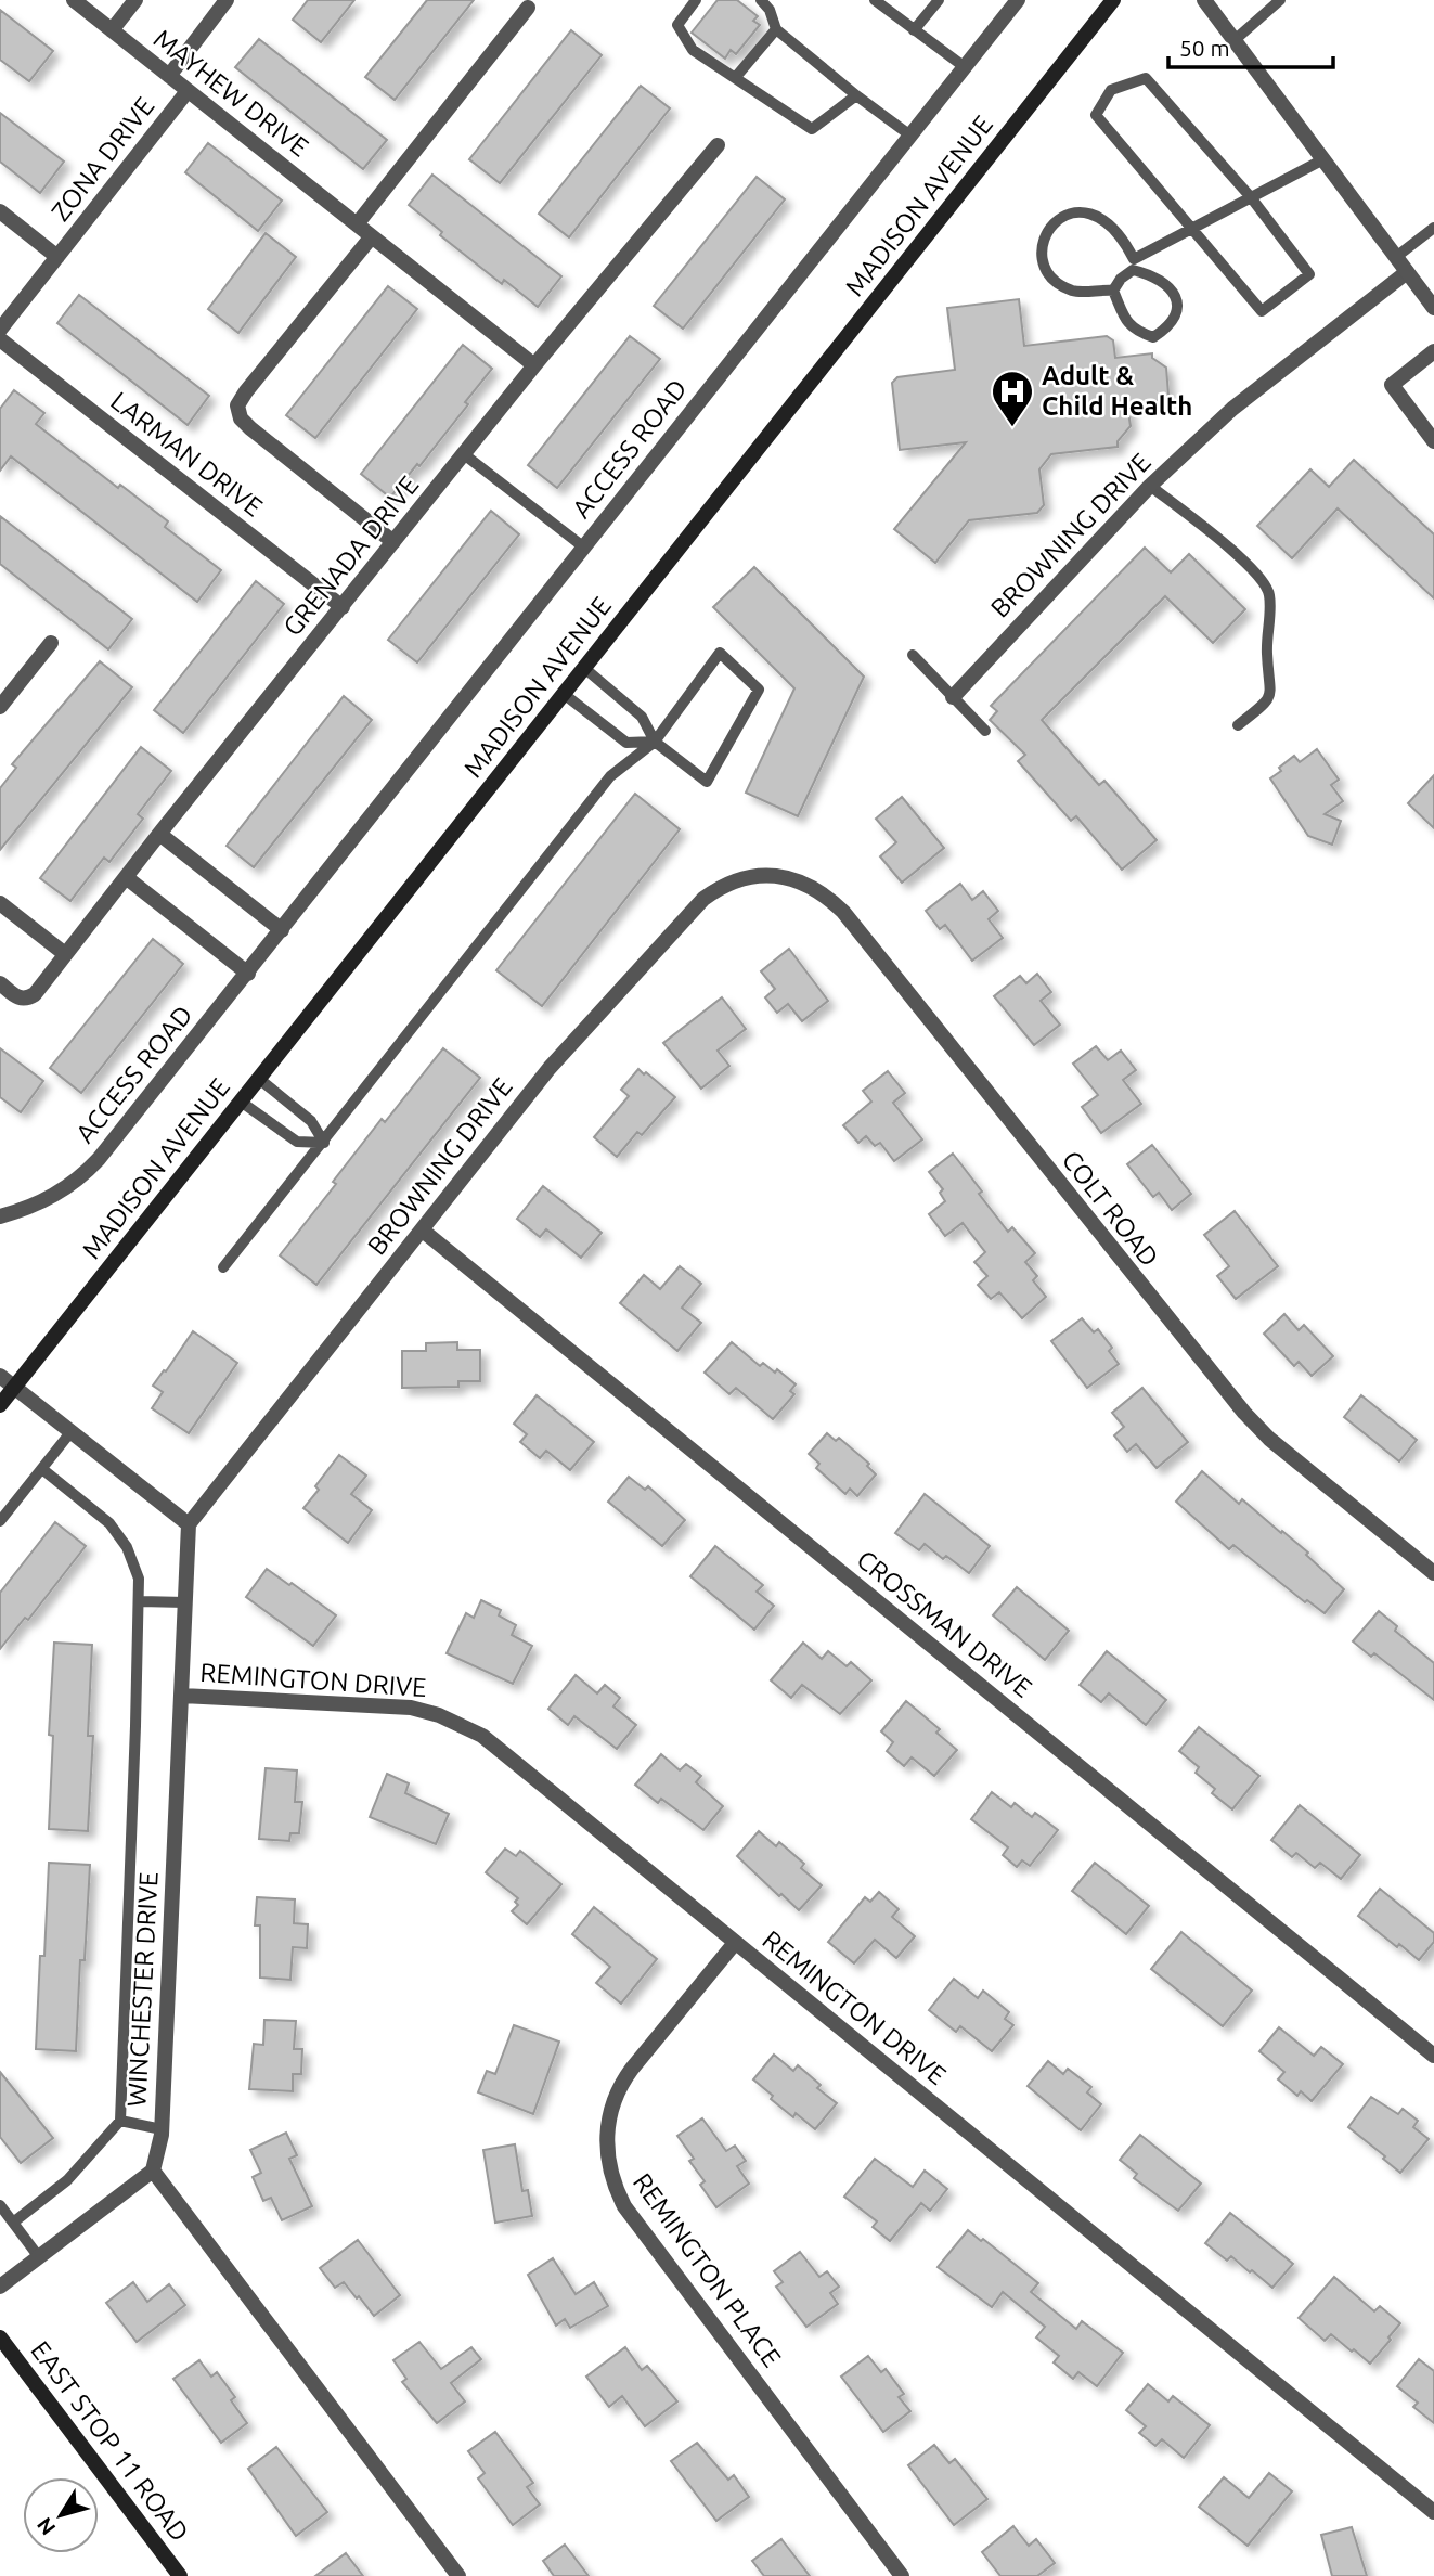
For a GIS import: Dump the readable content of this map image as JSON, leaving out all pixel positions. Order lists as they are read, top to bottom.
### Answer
{
  "streets": {
    "main road": ["MADISON AVENUE", "EAST STOP 11 ROAD"],
    "street": [
      "MAYHEW DRIVE",
      "ZONA DRIVE",
      "ACCESS ROAD",
      "LARMAN DRIVE",
      "BROWNING DRIVE",
      "GRENADA DRIVE",
      "COLT ROAD",
      "CROSSMAN DRIVE",
      "REMINGTON DRIVE",
      "WINCHESTER DRIVE",
      "REMINGTON PLACE"
    ]
  },
  "crossings": [
    ["MAYHEW DRIVE", "ZONA DRIVE"],
    ["MAYHEW DRIVE", "GRENADA DRIVE"],
    ["LARMAN DRIVE", "GRENADA DRIVE"],
    ["BROWNING DRIVE", "COLT ROAD"],
    ["BROWNING DRIVE", "CROSSMAN DRIVE"],
    ["BROWNING DRIVE", "WINCHESTER DRIVE"],
    ["REMINGTON DRIVE", "WINCHESTER DRIVE"],
    ["REMINGTON DRIVE", "REMINGTON PLACE"]
  ],
  "places": {
    "hospital": ["Adult & Child Health"]
  },
  "scale_bar": "50 m",
  "north": "bottom left"
}
